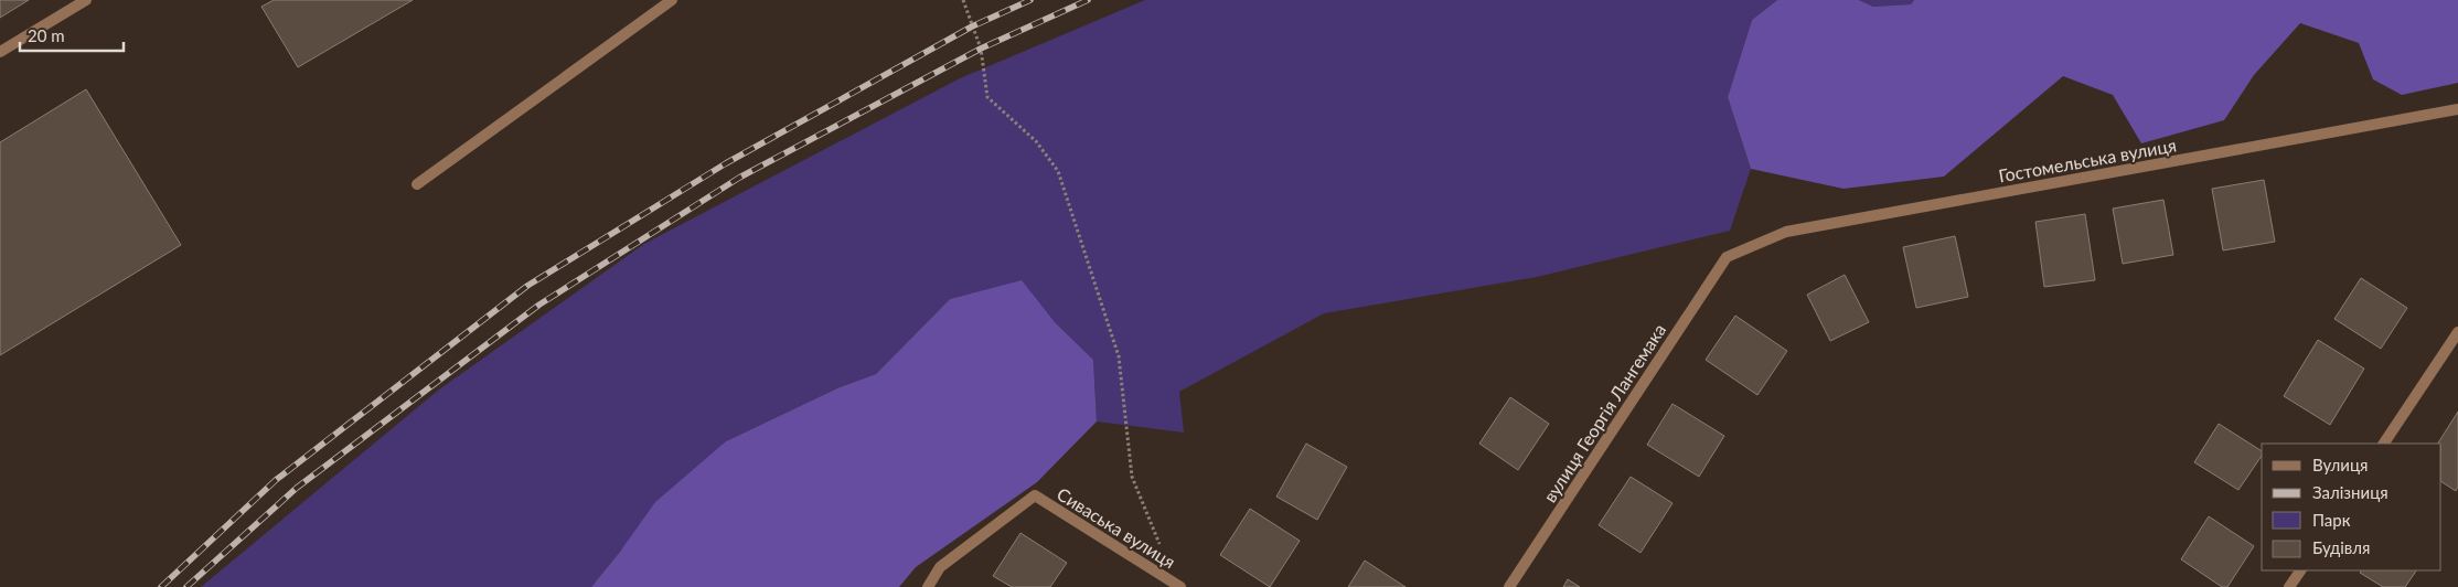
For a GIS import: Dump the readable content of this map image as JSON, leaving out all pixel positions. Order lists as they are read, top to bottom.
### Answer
{
  "streets": {
    "street": ["Гостомельська вулиця", "вулиця Георгія Лангемака", "Сиваська вулиця"]
  },
  "crossings": [
    ["Гостомельська вулиця", "вулиця Георгія Лангемака"]
  ],
  "legend": [
    "Вулиця",
    "Залізниця",
    "Парк",
    "Будівля"
  ],
  "scale_bar": "20 m"
}
